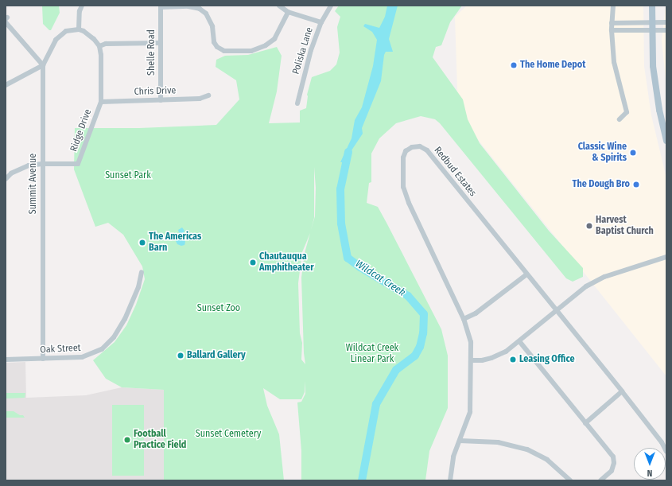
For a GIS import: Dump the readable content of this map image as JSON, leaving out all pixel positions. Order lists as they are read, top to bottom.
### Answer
{
  "streets": {
    "street": [
      "Poliska Lane",
      "Shelle Road",
      "Chris Drive",
      "Ridge Drive",
      "Redbud Estates",
      "Summit Avenue",
      "Oak Street"
    ]
  },
  "crossings": [
    ["Shelle Road", "Chris Drive"],
    ["Chris Drive", "Ridge Drive"],
    ["Ridge Drive", "Summit Avenue"],
    ["Summit Avenue", "Oak Street"]
  ],
  "water": ["Wildcat Creek"],
  "parks": [
    "Sunset Park",
    "Sunset Zoo",
    "Wildcat Creek Linear Park",
    "Sunset Cemetery"
  ],
  "places": [
    "The Home Depot",
    "Classic Wine & Spirits",
    "The Dough Bro",
    "Harvest Baptist Church",
    "The Americas Barn",
    "Chautauqua Amphitheater",
    "Ballard Gallery",
    "Leasing Office",
    "Football Practice Field"
  ],
  "north": "bottom"
}
